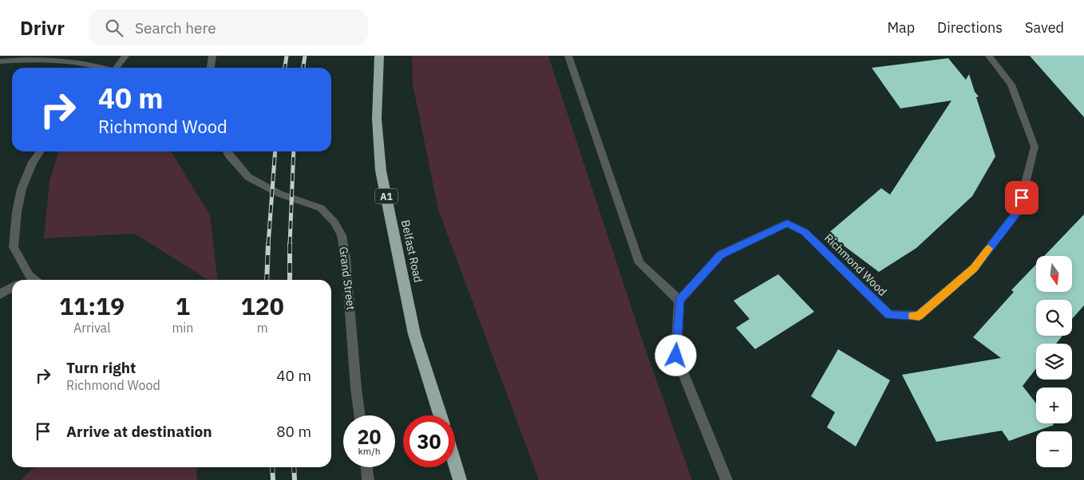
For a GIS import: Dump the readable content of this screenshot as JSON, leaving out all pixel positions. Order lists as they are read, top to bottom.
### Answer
{
  "streets": {
    "highway": ["A1", "Belfast Road"],
    "street": ["Richmond Wood", "Grand Street"]
  },
  "north": "bottom",
  "page": {
    "header": "Drivr",
    "search": "Search here",
    "nav": ["Map", "Directions", "Saved"],
    "turn": ["40 m", "Richmond Wood"],
    "map_buttons": ["+", "−"],
    "eta": [
      "11:19",
      "Arrival",
      "1",
      "min",
      "120",
      "m"
    ],
    "list": [
      {
        "name": "Turn right",
        "note": "Richmond Wood",
        "value": "40 m"
      },
      {
        "name": "Arrive at destination",
        "value": "80 m"
      }
    ],
    "speed": "20 km/h",
    "limit": "30"
  }
}
